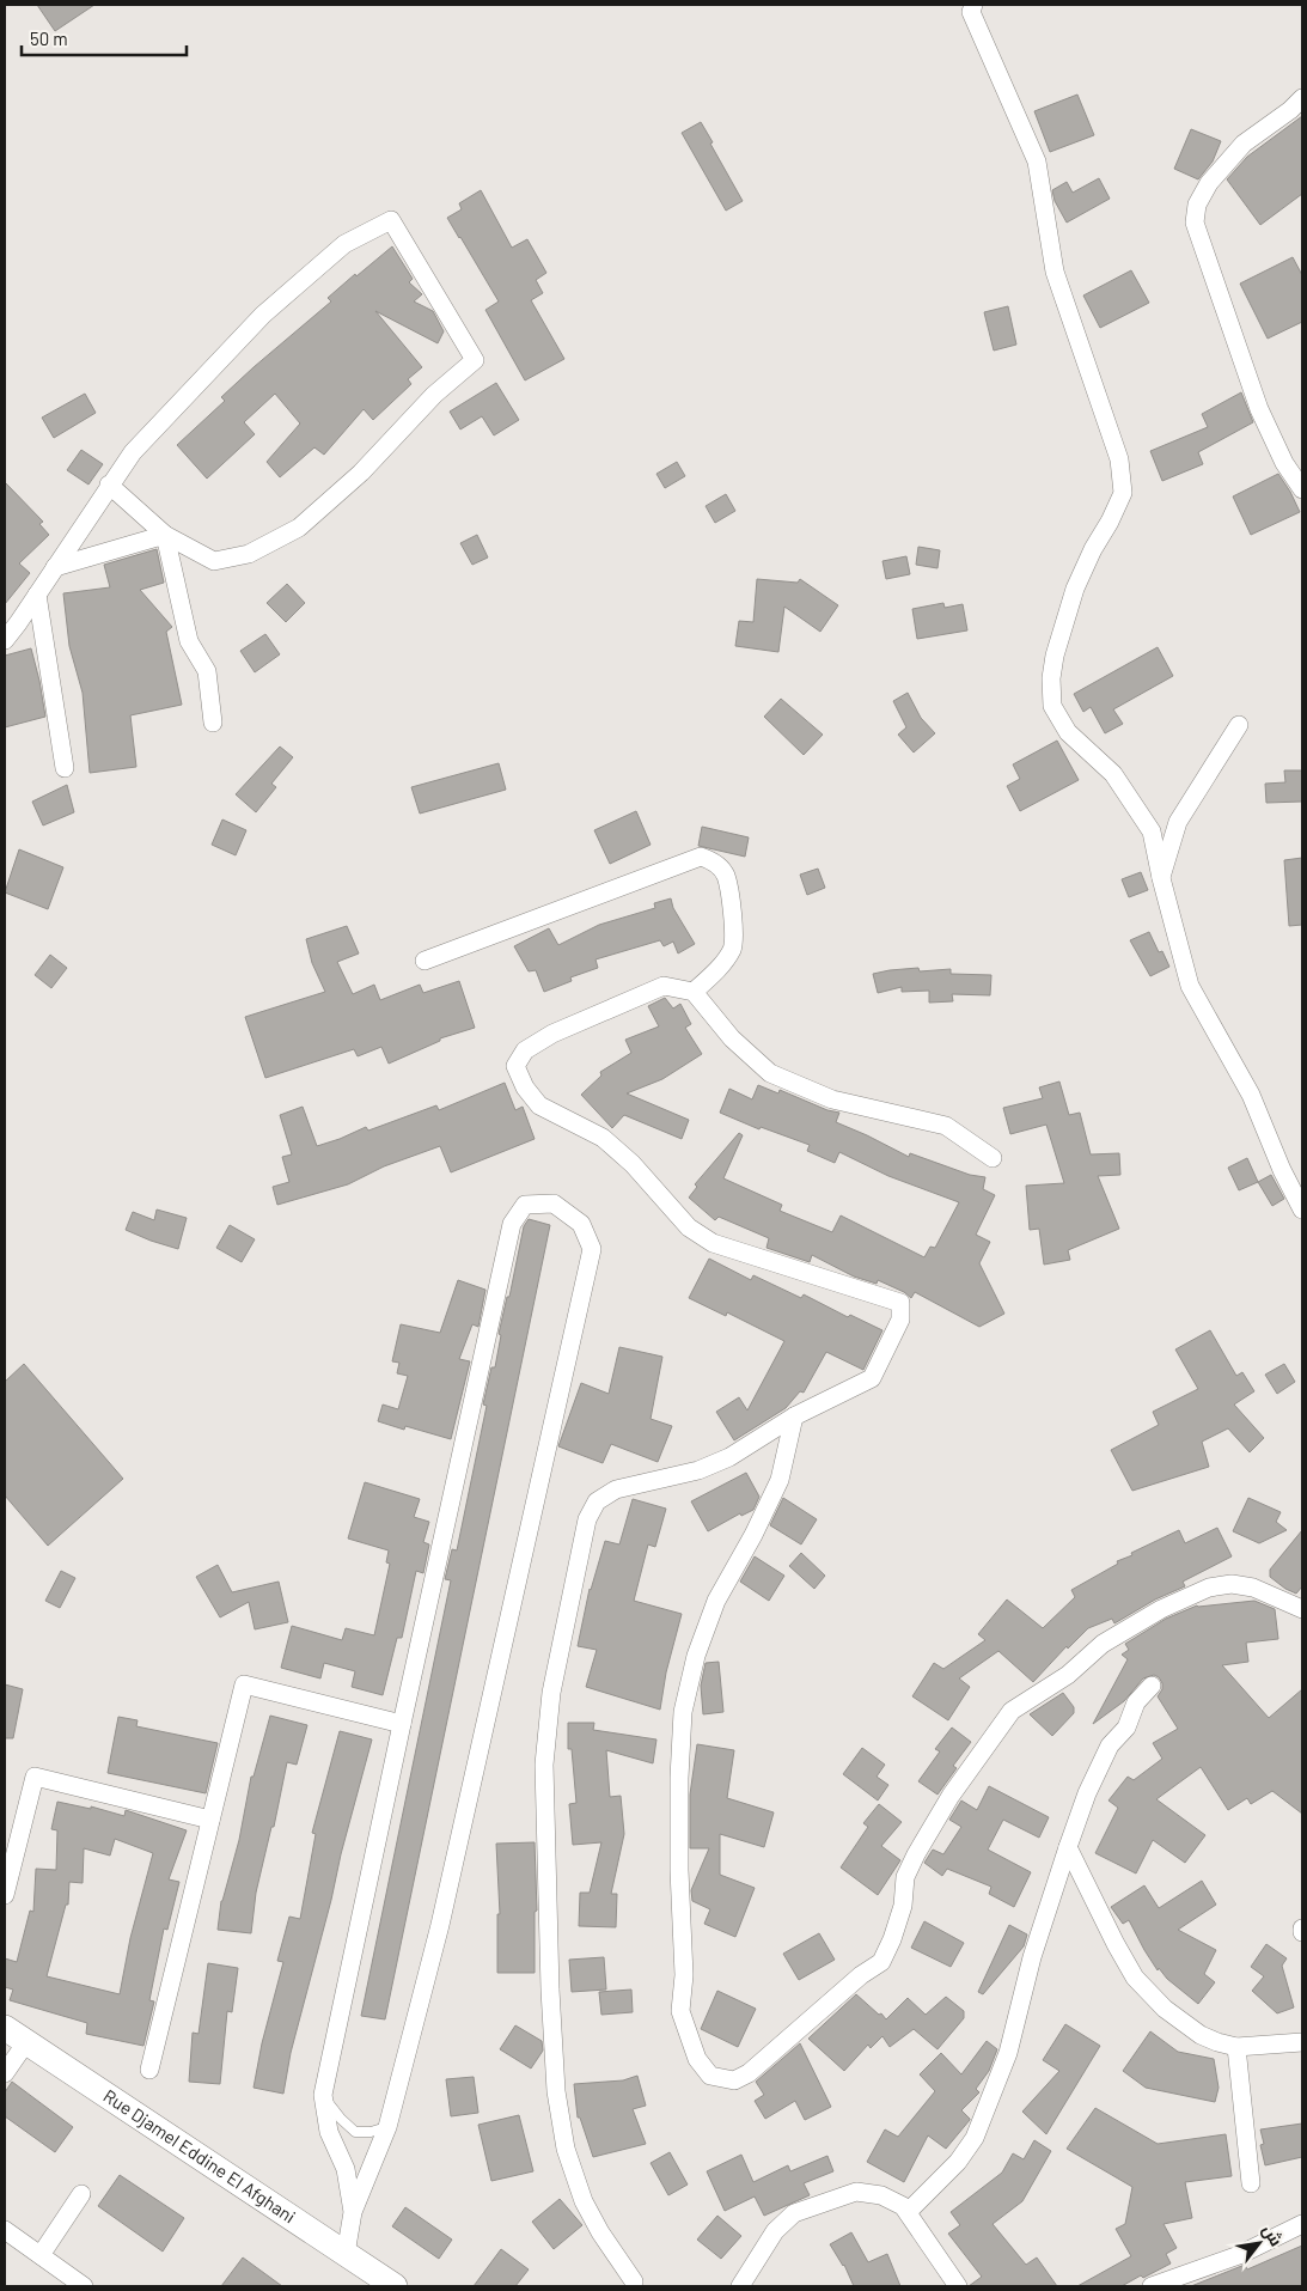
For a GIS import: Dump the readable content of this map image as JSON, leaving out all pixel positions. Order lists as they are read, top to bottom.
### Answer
{
  "streets": {
    "main road": ["Rue Djamel Eddine El Afghani"]
  },
  "scale_bar": "50 m",
  "north": "top right"
}
